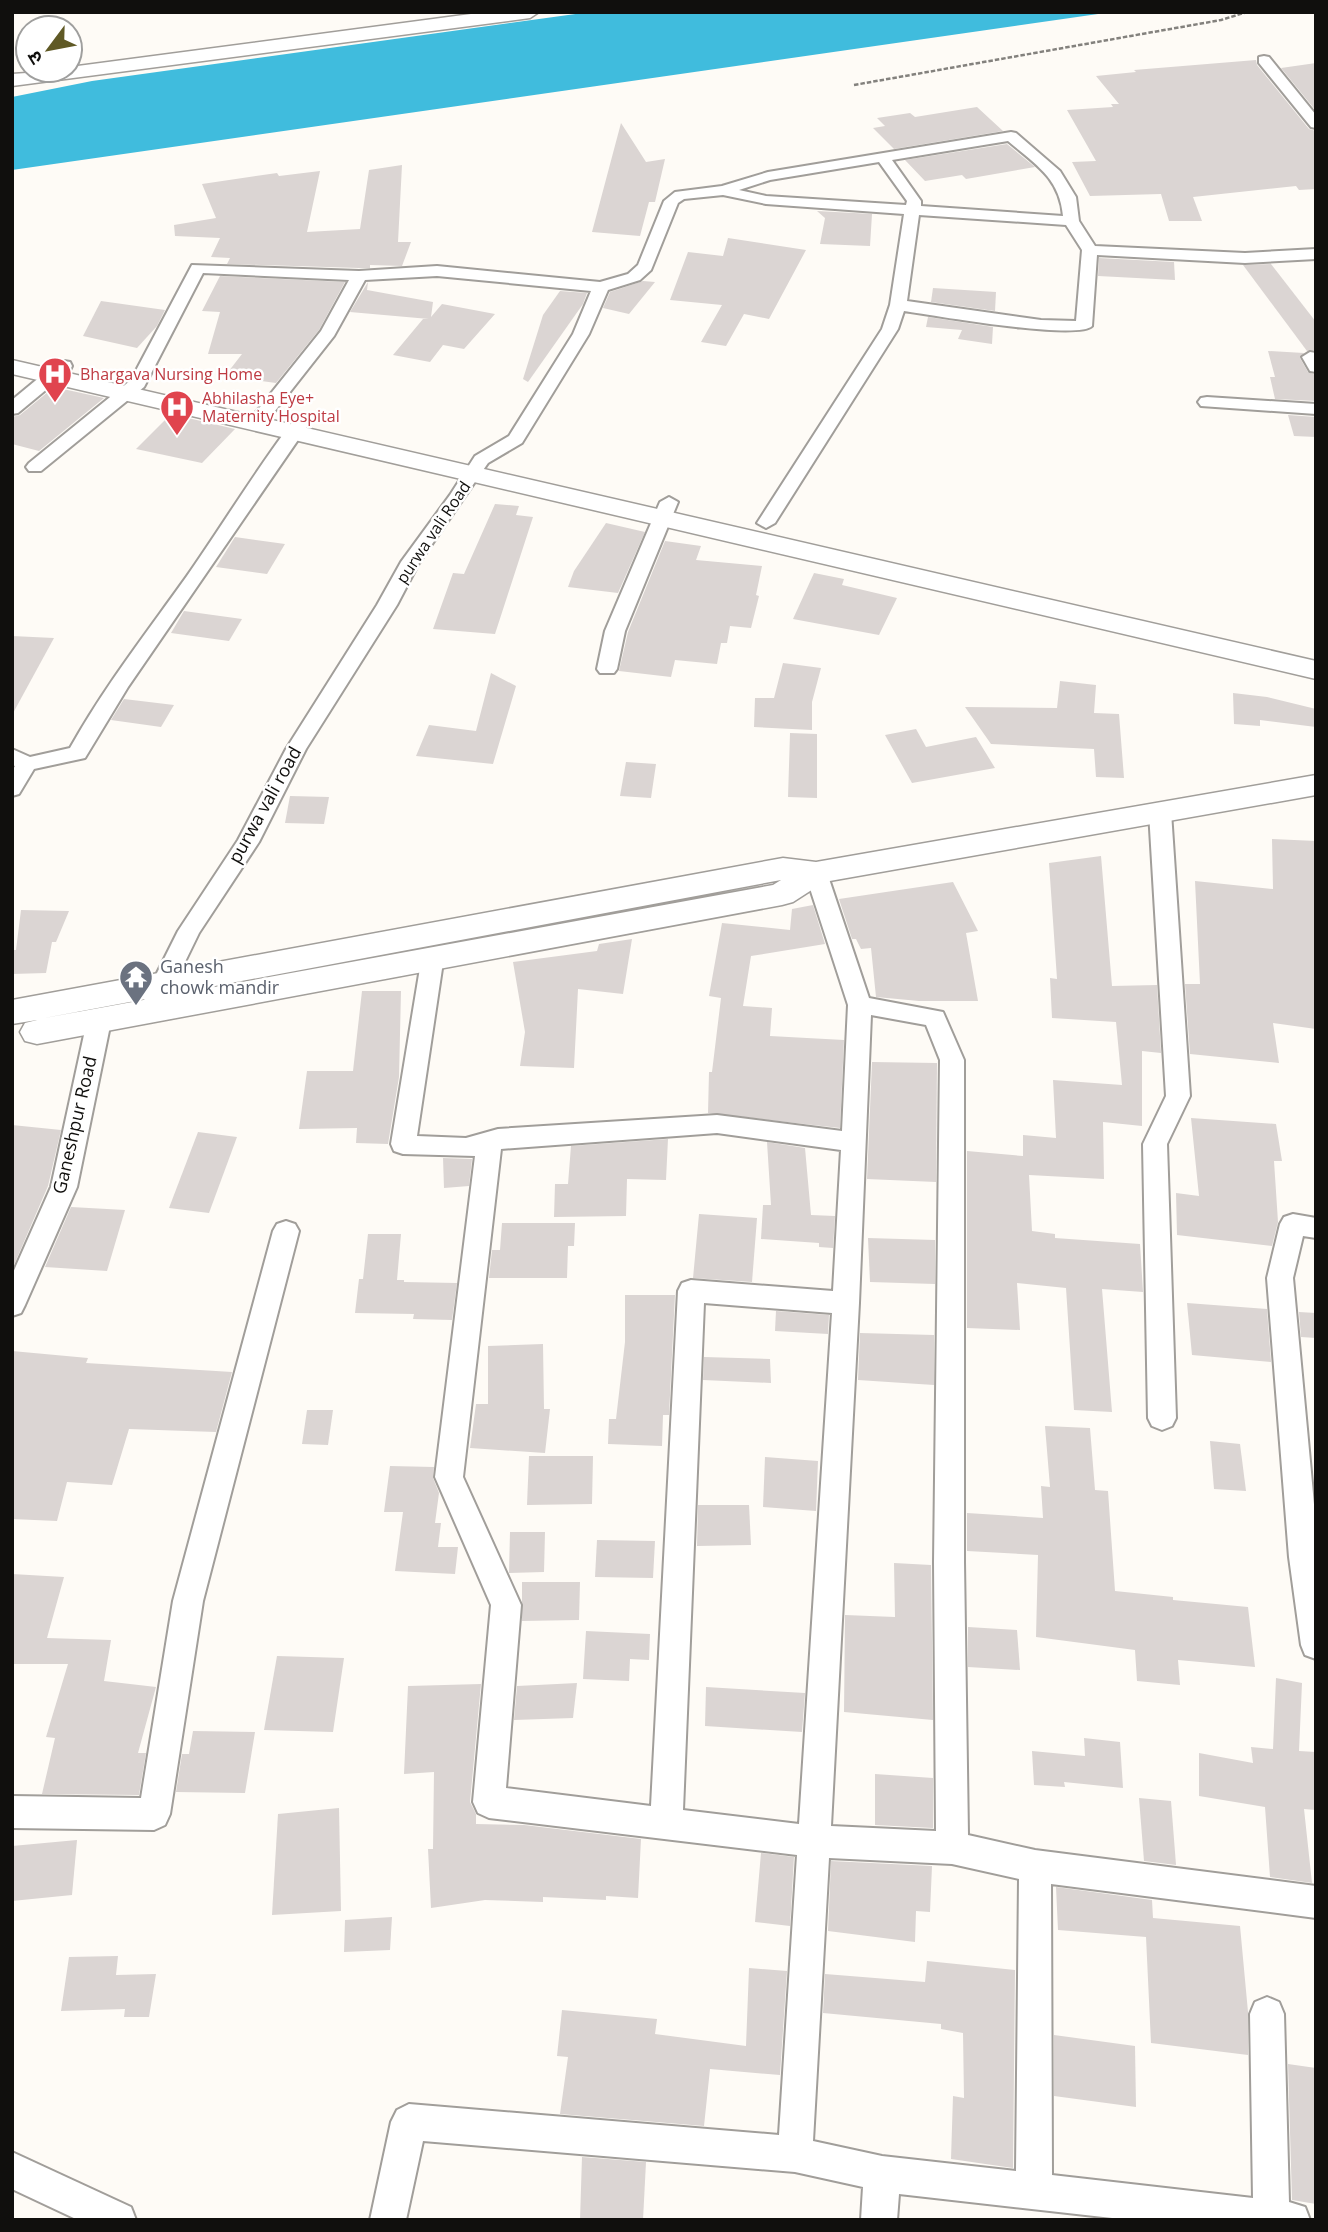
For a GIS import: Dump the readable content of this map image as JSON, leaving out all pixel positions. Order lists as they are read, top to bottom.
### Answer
{
  "streets": {
    "street": ["purwa vali Road", "purwa vali road", "Ganeshpur Road"]
  },
  "crossings": [
    ["purwa vali Road", "purwa vali road"]
  ],
  "places": {
    "hospital": ["Bhargava Nursing Home", "Abhilasha Eye+ Maternity Hospital"],
    "temple": ["Ganesh chowk mandir"]
  },
  "north": "bottom left"
}
